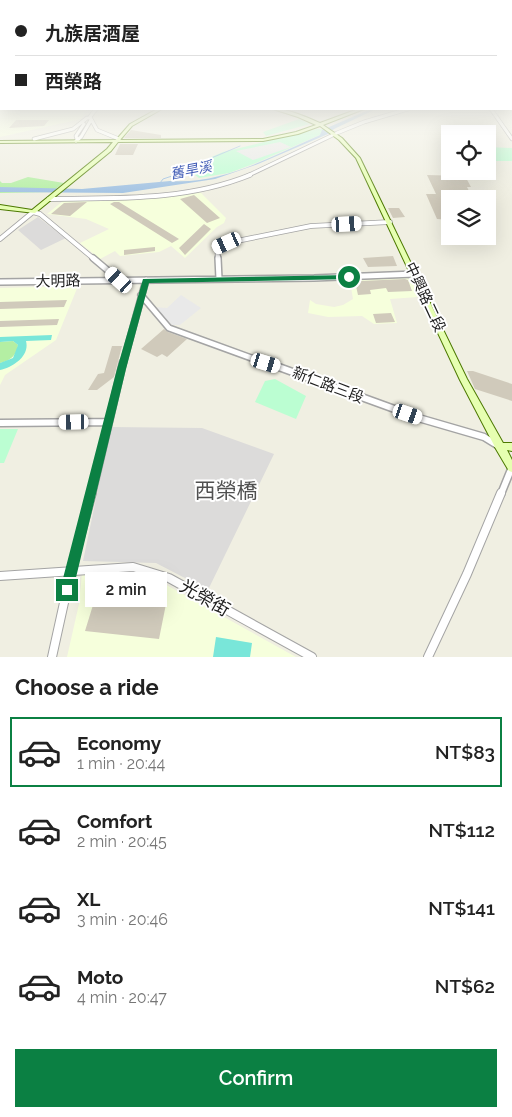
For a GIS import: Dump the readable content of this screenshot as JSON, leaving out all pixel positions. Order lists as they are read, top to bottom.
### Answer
{
  "streets": {
    "street": [
      "大明路",
      "中興路二段",
      "新仁路三段",
      "光榮街"
    ]
  },
  "crossings": [
    ["大明路", "中興路二段"],
    ["中興路二段", "新仁路三段"]
  ],
  "districts": ["西榮橋"],
  "water": ["舊旱溪"],
  "page": {
    "banner": ["九族居酒屋", "西榮路"],
    "bubble": "2 min",
    "heading": "Choose a ride",
    "list": [
      {
        "name": "Economy",
        "note": "1 min · 20:44",
        "value": "NT$83"
      },
      {
        "name": "Comfort",
        "note": "2 min · 20:45",
        "value": "NT$112"
      },
      {
        "name": "XL",
        "note": "3 min · 20:46",
        "value": "NT$141"
      },
      {
        "name": "Moto",
        "note": "4 min · 20:47",
        "value": "NT$62"
      }
    ],
    "buttons": "Confirm"
  }
}
